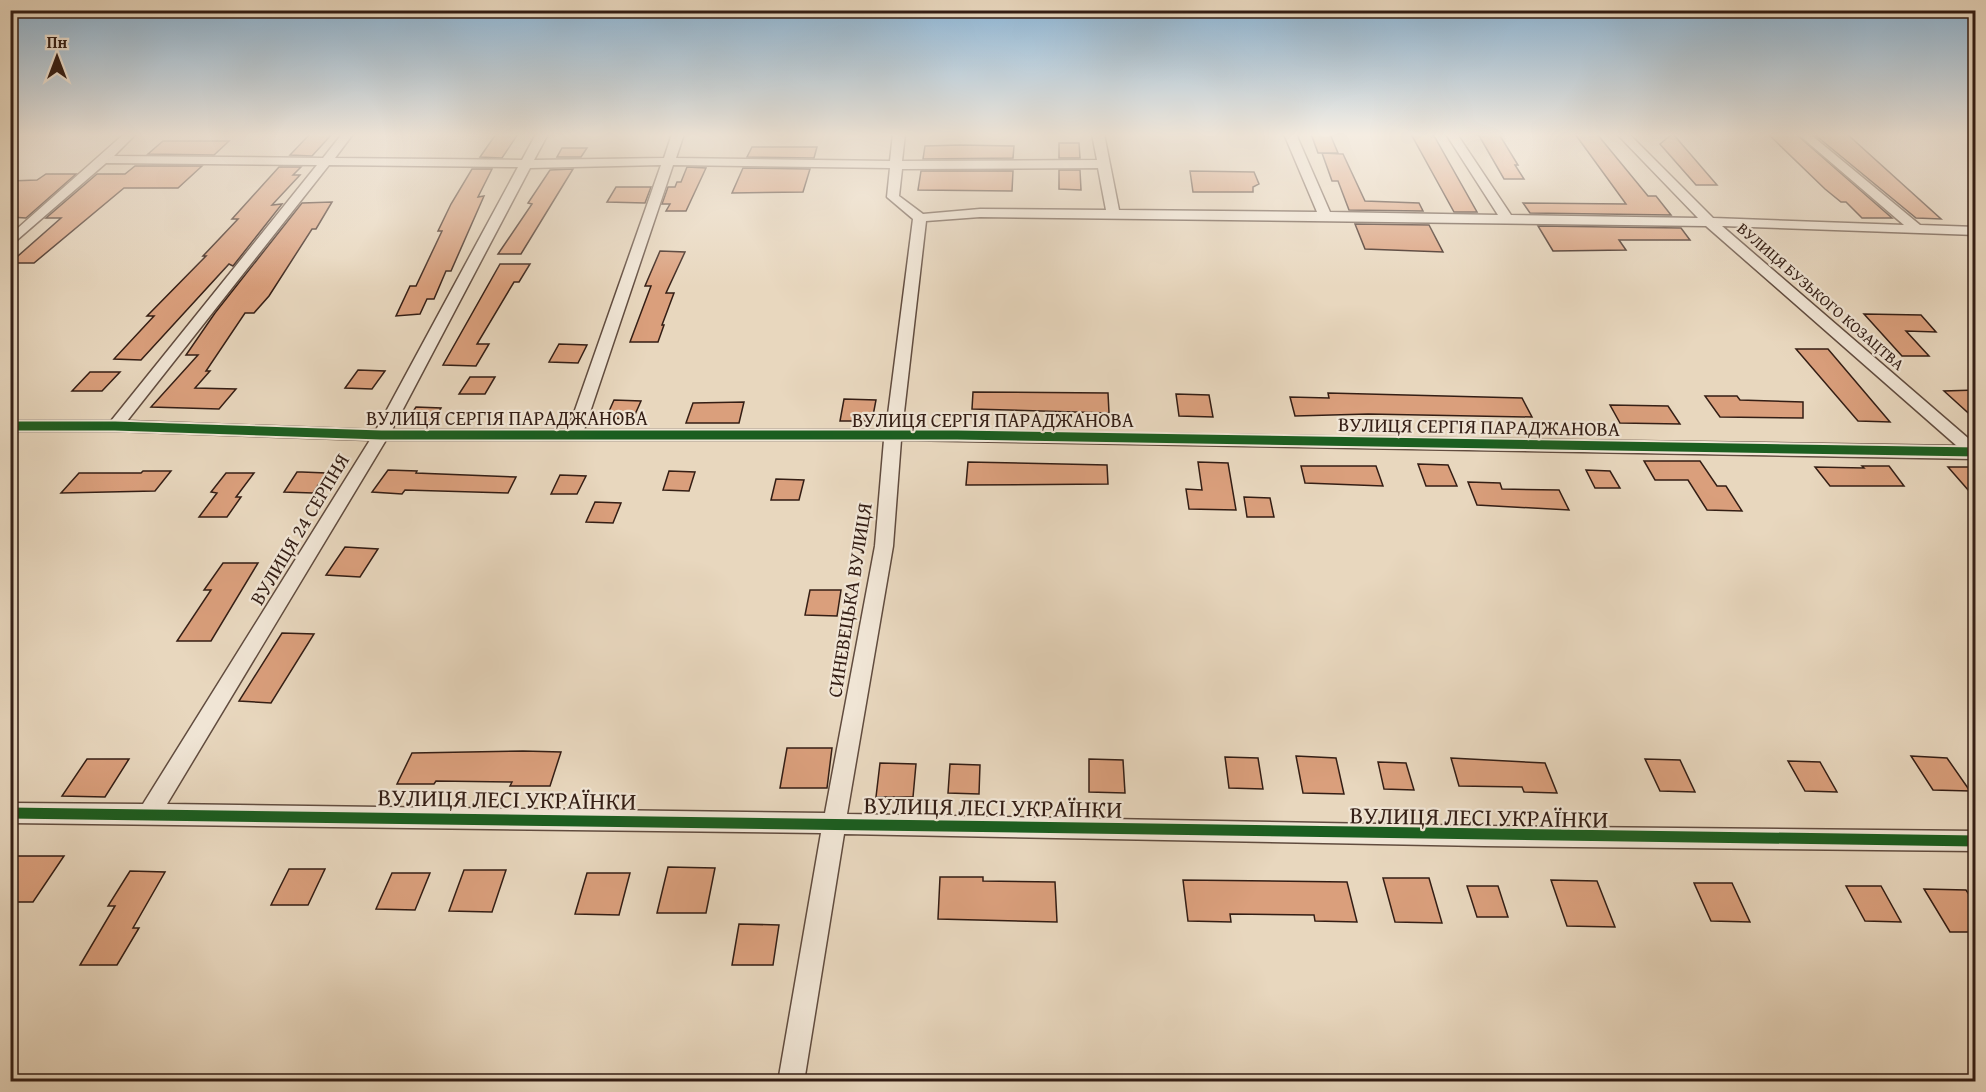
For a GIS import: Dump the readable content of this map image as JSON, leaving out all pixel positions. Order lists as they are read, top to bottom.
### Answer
{
  "streets": {
    "street": [
      "ВУЛИЦЯ БУЗЬКОГО КОЗАЦТВА",
      "ВУЛИЦЯ СЕРГІЯ ПАРАДЖАНОВА",
      "ВУЛИЦЯ 24 СЕРПНЯ",
      "СИНЕВЕЦЬКА ВУЛИЦЯ",
      "ВУЛИЦЯ ЛЕСІ УКРАЇНКИ"
    ]
  },
  "crossings": [
    ["ВУЛИЦЯ БУЗЬКОГО КОЗАЦТВА", "ВУЛИЦЯ СЕРГІЯ ПАРАДЖАНОВА"],
    ["ВУЛИЦЯ СЕРГІЯ ПАРАДЖАНОВА", "ВУЛИЦЯ 24 СЕРПНЯ"],
    ["ВУЛИЦЯ СЕРГІЯ ПАРАДЖАНОВА", "СИНЕВЕЦЬКА ВУЛИЦЯ"],
    ["ВУЛИЦЯ 24 СЕРПНЯ", "ВУЛИЦЯ ЛЕСІ УКРАЇНКИ"],
    ["СИНЕВЕЦЬКА ВУЛИЦЯ", "ВУЛИЦЯ ЛЕСІ УКРАЇНКИ"]
  ],
  "north": "top"
}
